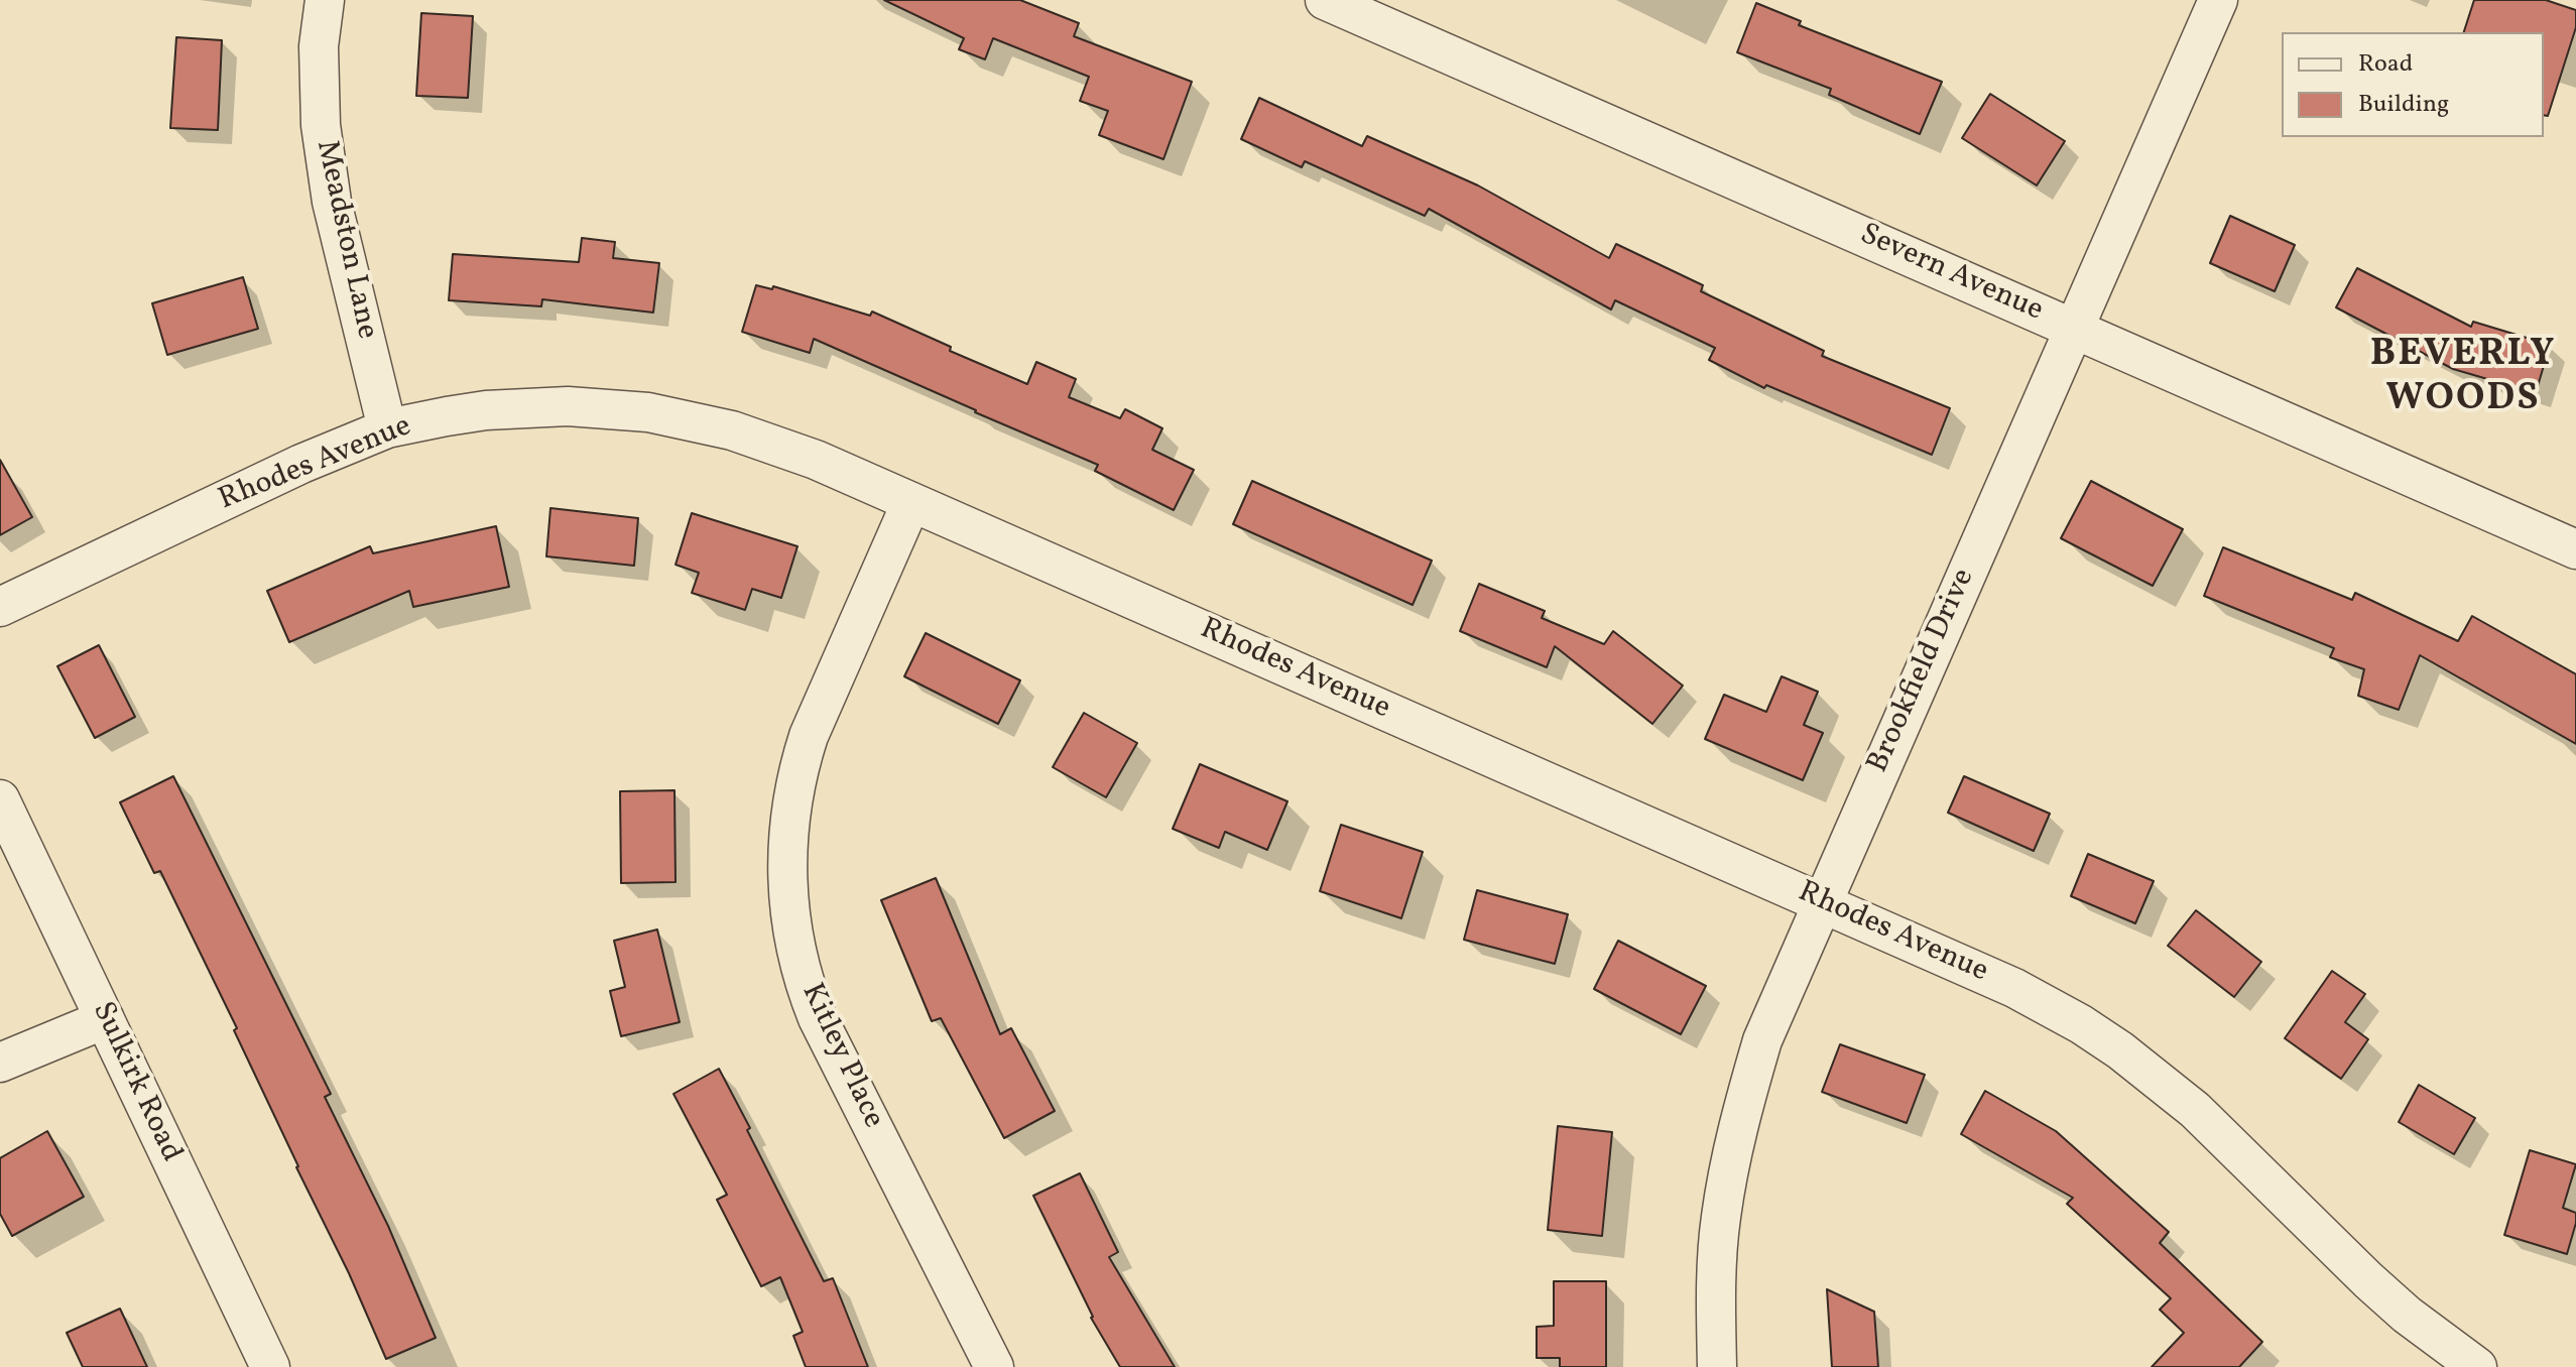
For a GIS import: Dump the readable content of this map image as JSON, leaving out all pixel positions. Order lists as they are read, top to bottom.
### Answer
{
  "streets": {
    "street": [
      "Meadston Lane",
      "Severn Avenue",
      "Rhodes Avenue",
      "Brookfield Drive",
      "Kitley Place",
      "Sulkirk Road"
    ]
  },
  "crossings": [
    ["Meadston Lane", "Rhodes Avenue"],
    ["Severn Avenue", "Brookfield Drive"],
    ["Rhodes Avenue", "Brookfield Drive"],
    ["Rhodes Avenue", "Kitley Place"]
  ],
  "districts": ["BEVERLY WOODS"],
  "legend": ["Road", "Building"]
}
